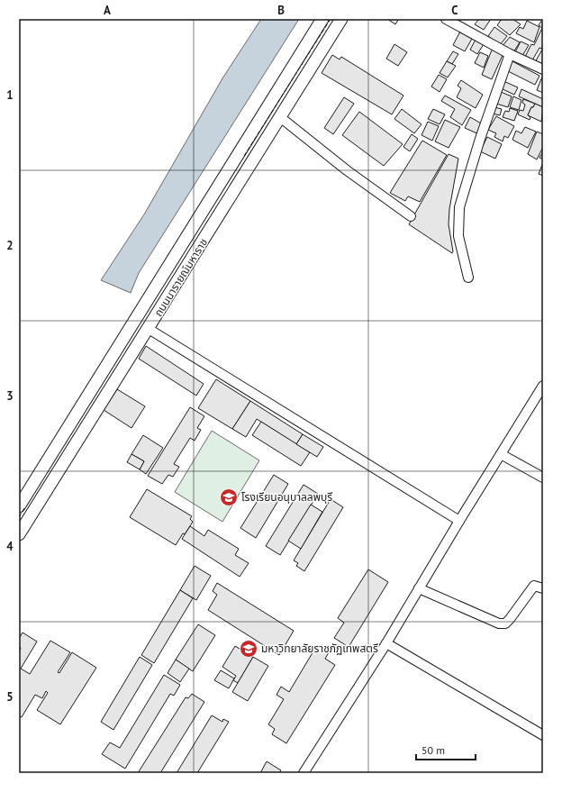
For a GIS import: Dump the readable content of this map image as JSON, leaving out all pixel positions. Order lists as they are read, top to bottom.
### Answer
{
  "streets": {
    "main road": ["ถนนนารายณ์มหาราช"]
  },
  "places": {
    "school or university": ["โรงเรียนอนุบาลลพบุรี", "มหาวิทยาลัยราชภัฏเทพสตรี"]
  },
  "scale_bar": "50 m",
  "grid": {
    "columns": ["A", "B", "C"],
    "rows": [
      "1",
      "2",
      "3",
      "4",
      "5"
    ]
  }
}
